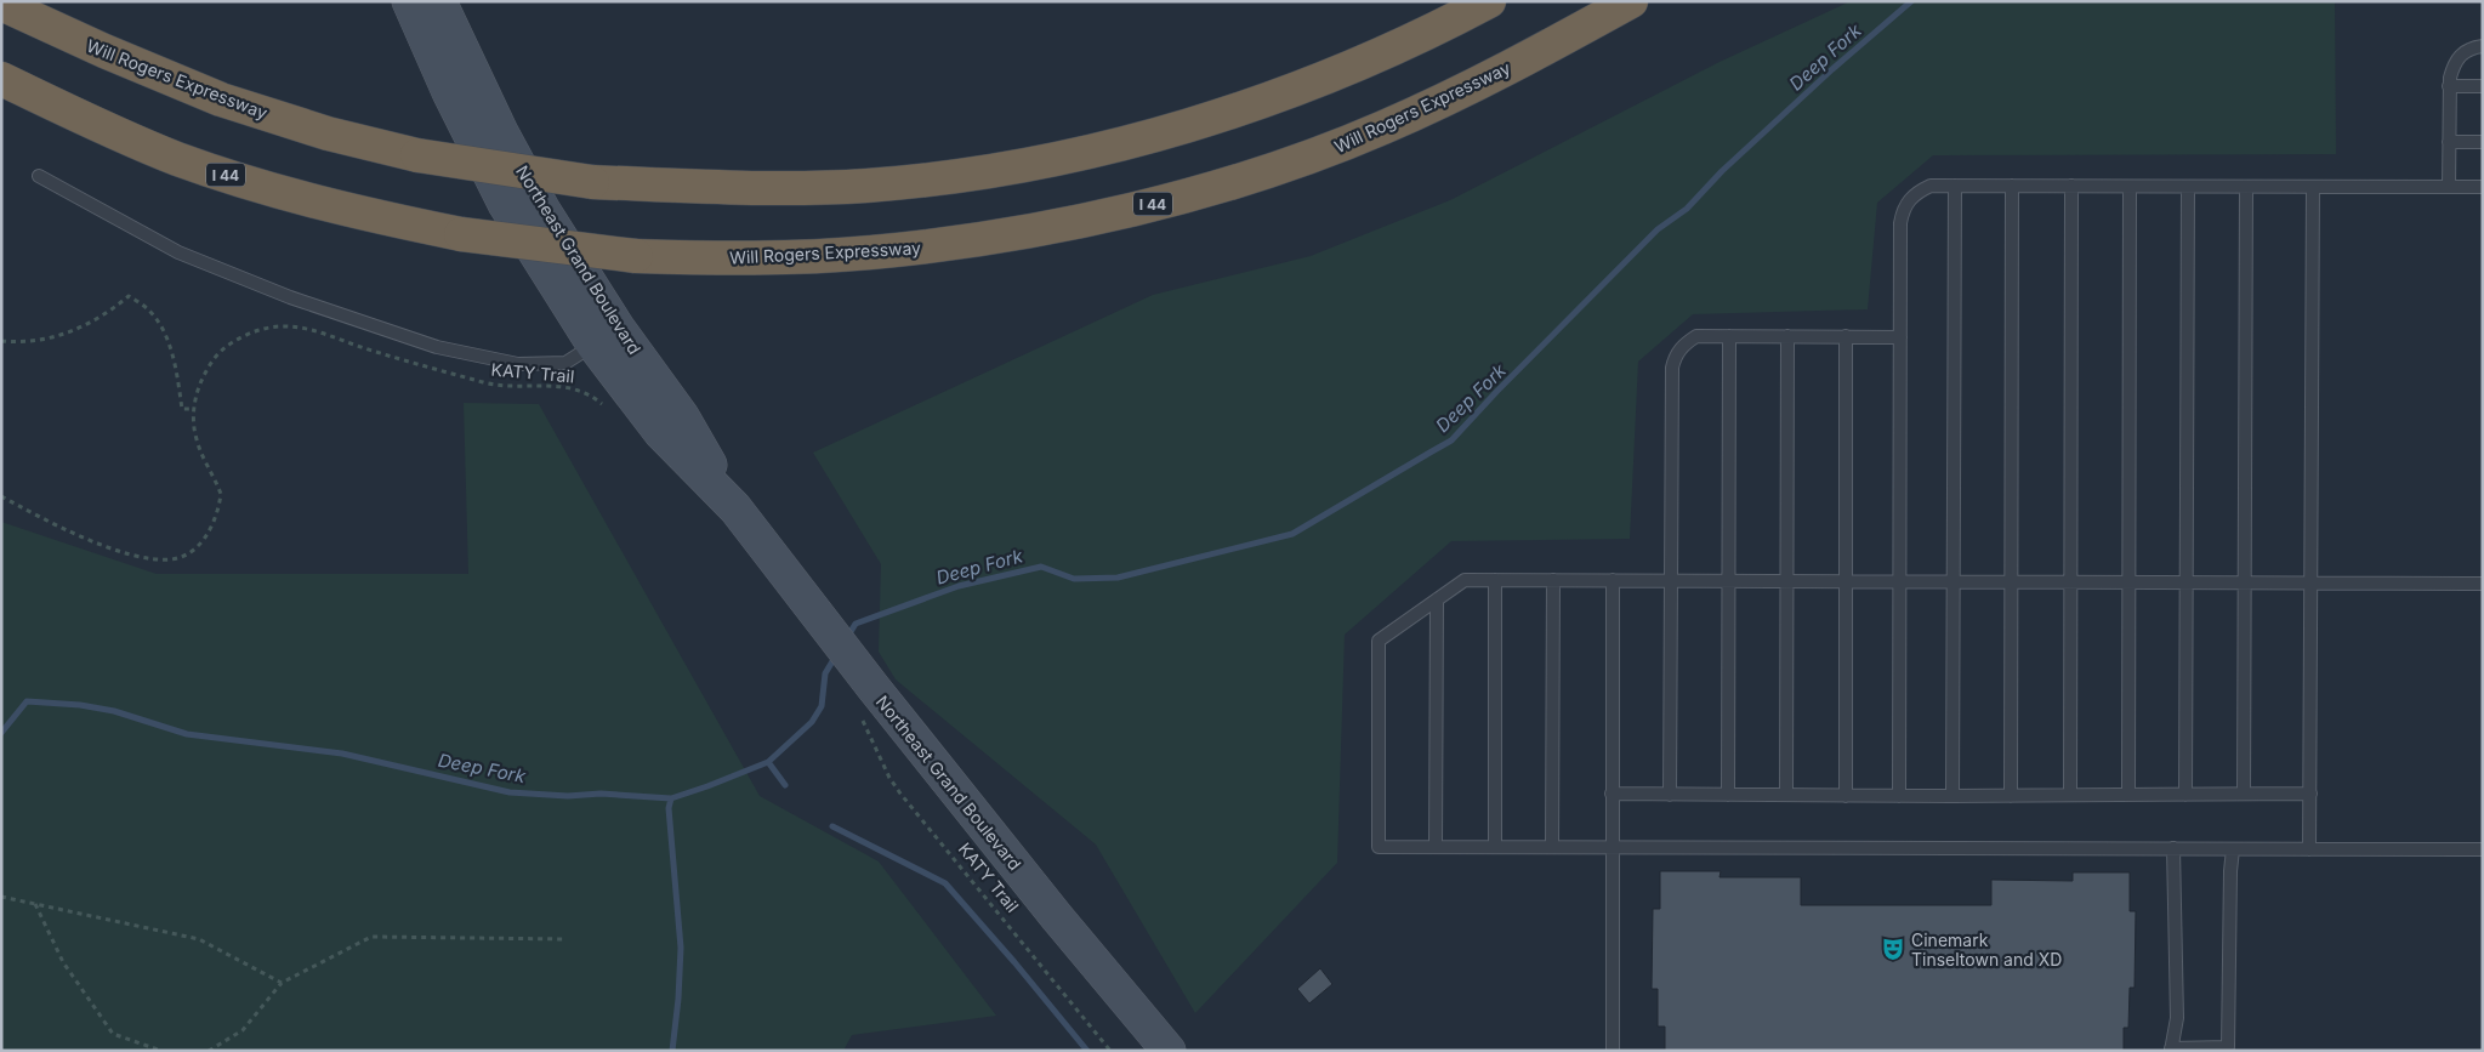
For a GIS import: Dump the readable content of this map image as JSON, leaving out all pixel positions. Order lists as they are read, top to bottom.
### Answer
{
  "streets": {
    "highway": ["Will Rogers Expressway", "I 44"],
    "street": ["Northeast Grand Boulevard"],
    "path": ["KATY Trail"]
  },
  "crossings": [
    ["Northeast Grand Boulevard", "KATY Trail"]
  ],
  "water": ["Deep Fork"],
  "places": {
    "theatre": ["Cinemark Tinseltown and XD"]
  }
}
